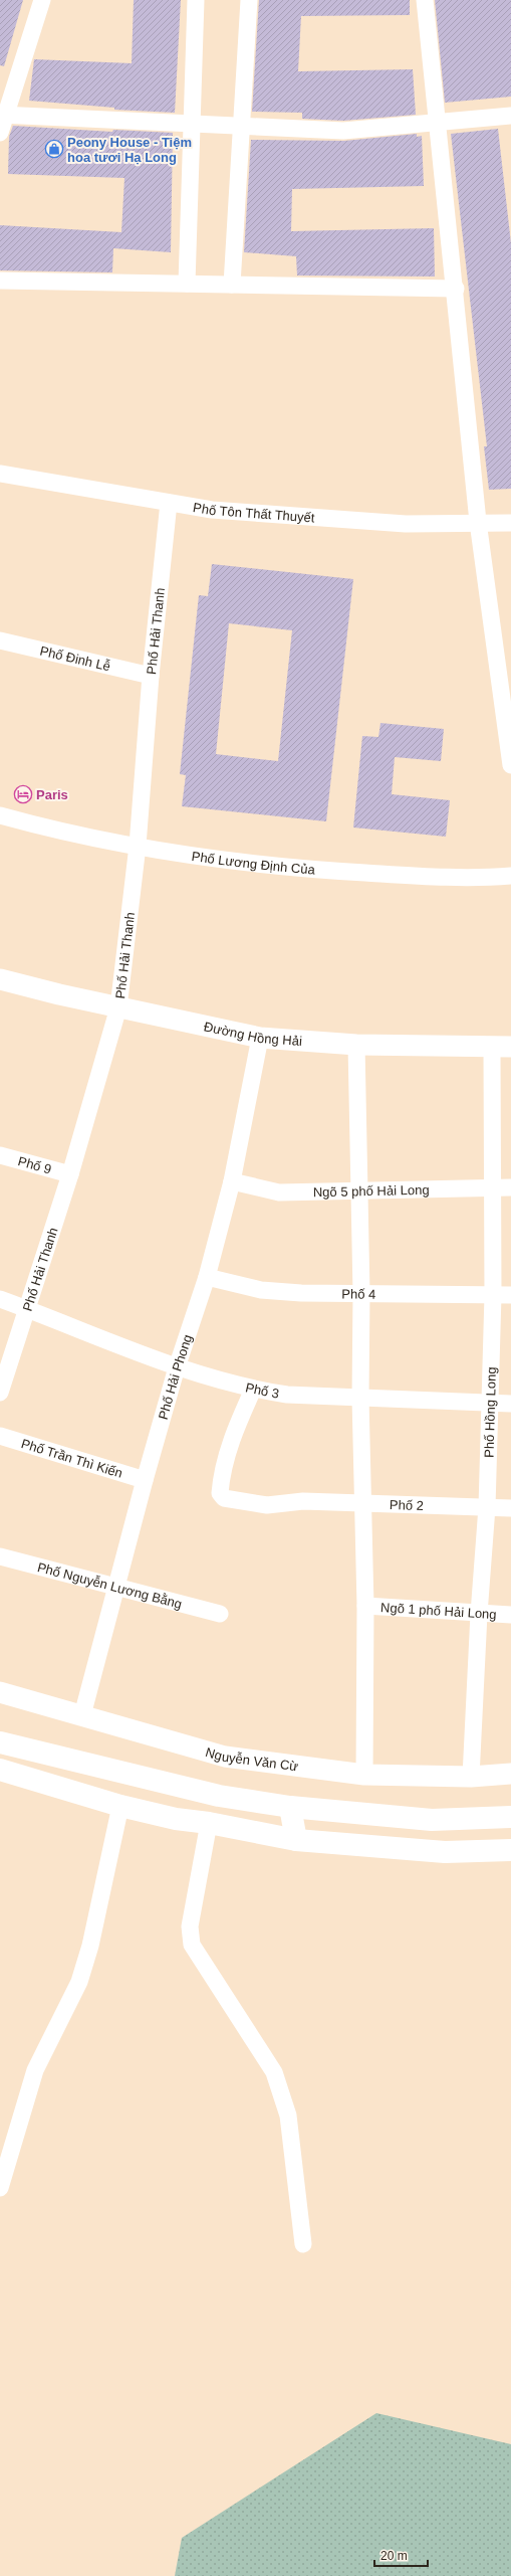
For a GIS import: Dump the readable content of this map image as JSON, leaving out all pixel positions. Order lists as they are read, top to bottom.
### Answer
{
  "streets": {
    "street": [
      "Phố Tôn Thất Thuyết",
      "Phố Hải Thanh",
      "Phố Đinh Lễ",
      "Phố Lương Định Của",
      "Đường Hồng Hải",
      "Phố 9",
      "Ngõ 5 phố Hải Long",
      "Phố 4",
      "Phố Hải Phong",
      "Phố 3",
      "Phố Hồng Long",
      "Phố Trần Thì Kiến",
      "Phố 2",
      "Phố Nguyễn Lương Bằng",
      "Ngõ 1 phố Hải Long",
      "Nguyễn Văn Cừ"
    ]
  },
  "crossings": [
    ["Phố Tôn Thất Thuyết", "Phố Hải Thanh"],
    ["Phố Hải Thanh", "Phố Đinh Lễ"],
    ["Phố Hải Thanh", "Phố Lương Định Của"],
    ["Phố Hải Thanh", "Đường Hồng Hải"],
    ["Phố Hải Thanh", "Phố 9"],
    ["Phố Hải Thanh", "Phố 3"],
    ["Đường Hồng Hải", "Phố Hải Phong"],
    ["Đường Hồng Hải", "Phố Hồng Long"],
    ["Ngõ 5 phố Hải Long", "Phố Hải Phong"],
    ["Ngõ 5 phố Hải Long", "Phố Hồng Long"],
    ["Phố 4", "Phố Hải Phong"],
    ["Phố 4", "Phố Hồng Long"],
    ["Phố Hải Phong", "Phố 3"],
    ["Phố Hải Phong", "Phố Trần Thì Kiến"],
    ["Phố Hải Phong", "Phố Nguyễn Lương Bằng"],
    ["Phố Hải Phong", "Nguyễn Văn Cừ"],
    ["Phố 3", "Phố Hồng Long"],
    ["Phố 3", "Phố 2"],
    ["Phố Hồng Long", "Phố 2"],
    ["Phố Hồng Long", "Ngõ 1 phố Hải Long"],
    ["Phố Hồng Long", "Nguyễn Văn Cừ"]
  ],
  "places": {
    "shop": ["Peony House - Tiệm hoa tươi Hạ Long"],
    "hotel": ["Paris"]
  },
  "scale_bar": "20 m"
}
